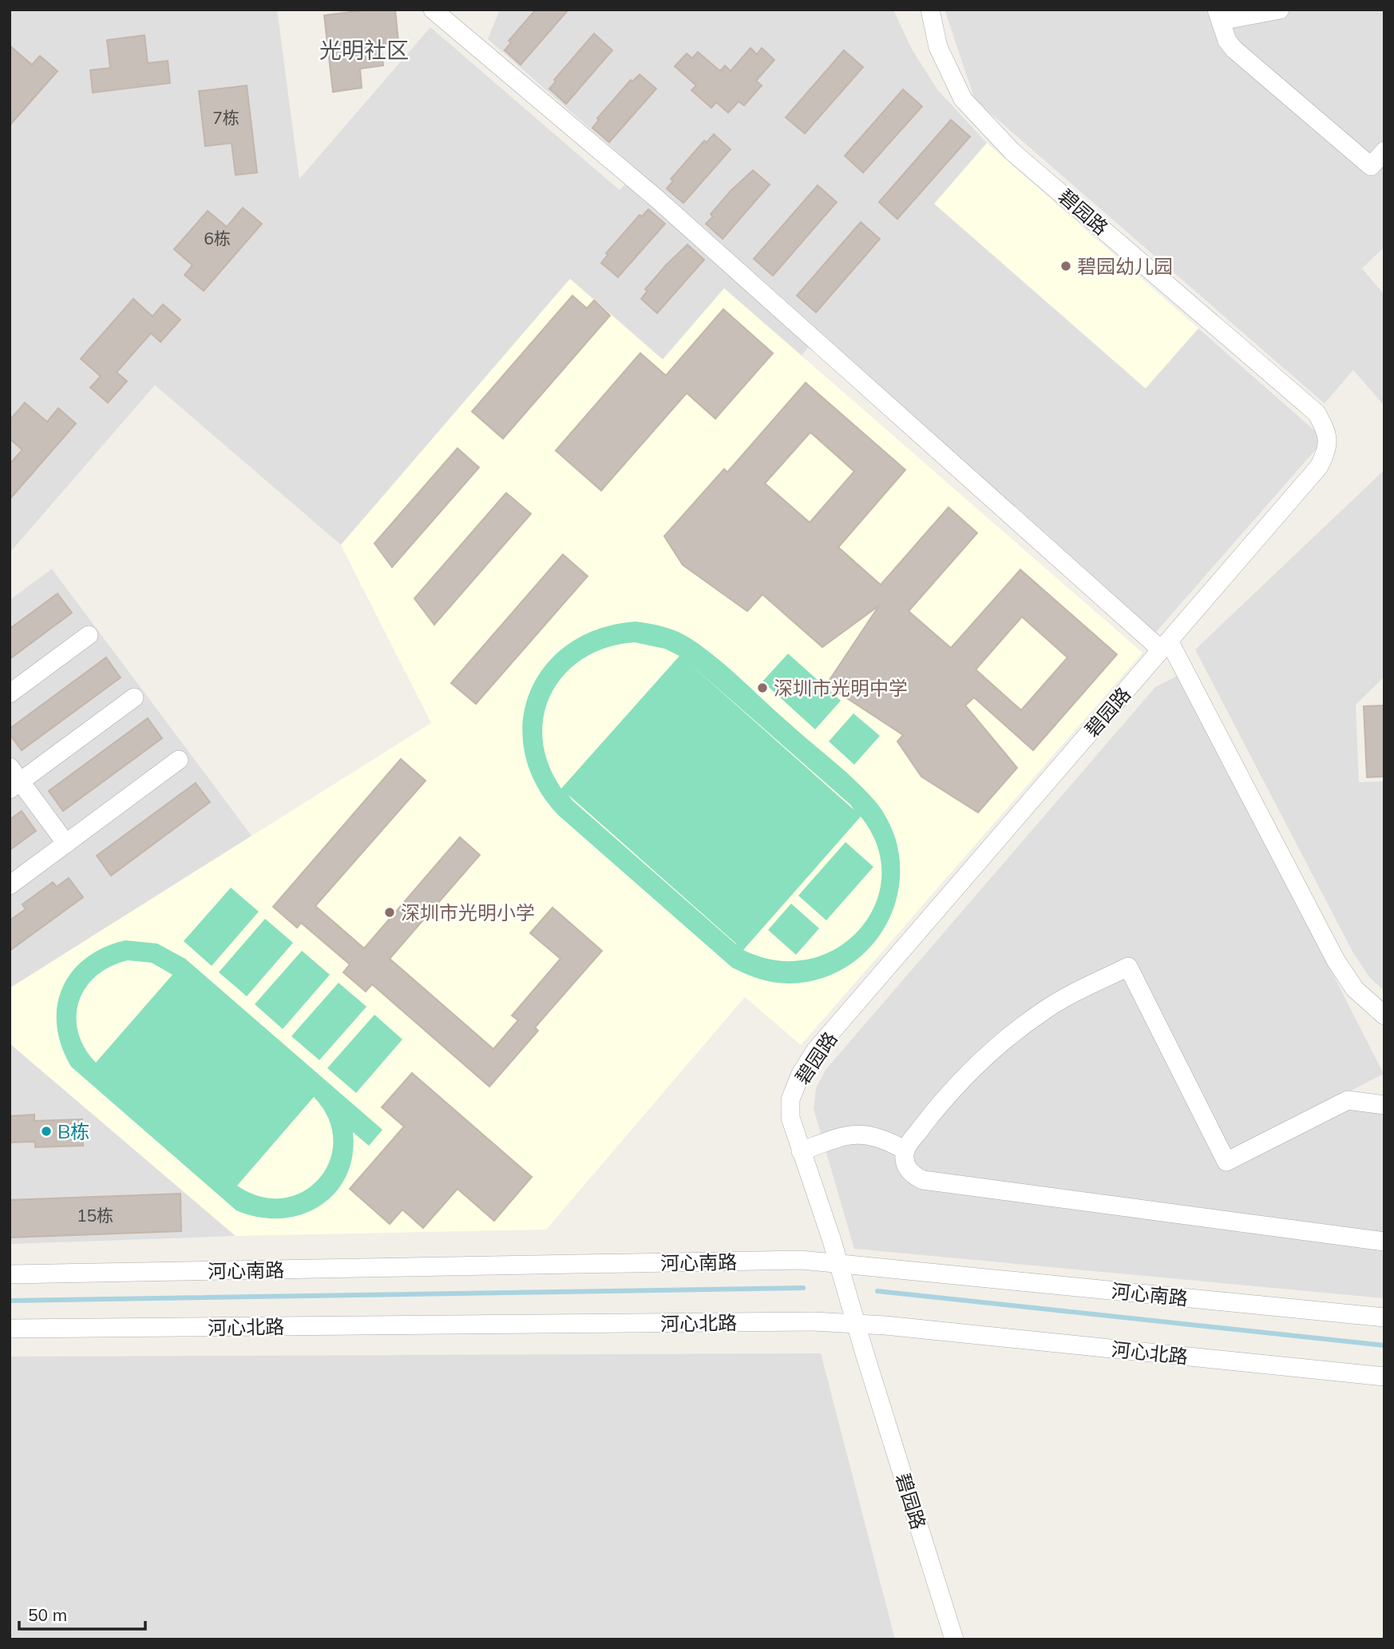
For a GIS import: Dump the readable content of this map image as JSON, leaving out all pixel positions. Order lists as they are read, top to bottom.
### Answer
{
  "streets": {
    "street": ["碧园路", "河心南路", "河心北路"]
  },
  "crossings": [
    ["碧园路", "河心南路"],
    ["碧园路", "河心北路"]
  ],
  "districts": ["光明社区"],
  "places": [
    "碧园幼儿园",
    "深圳市光明中学",
    "深圳市光明小学",
    "B栋"
  ],
  "house_numbers": ["7栋", "6栋", "15栋"],
  "scale_bar": "50 m"
}
